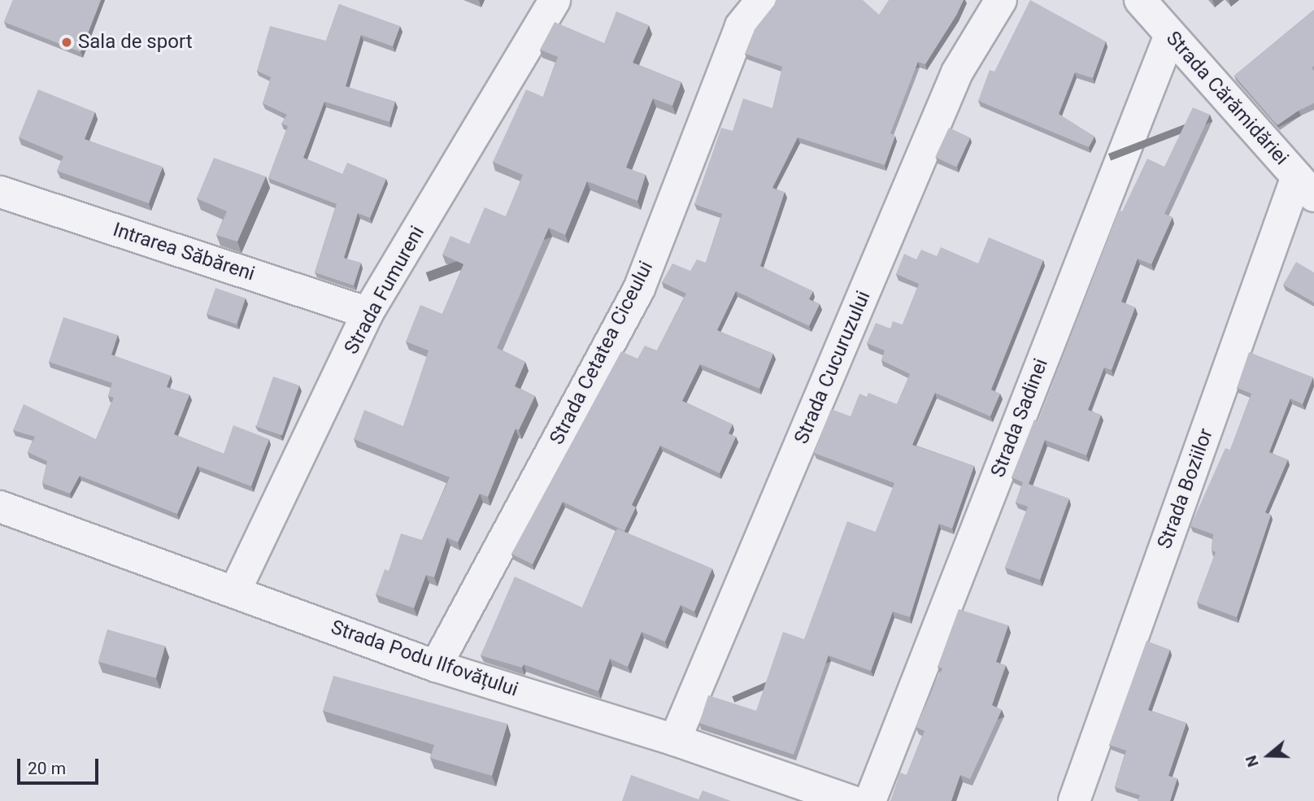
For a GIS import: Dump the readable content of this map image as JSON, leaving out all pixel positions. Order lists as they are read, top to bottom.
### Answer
{
  "streets": {
    "street": [
      "Strada Cărămidăriei",
      "Intrarea Săbăreni",
      "Strada Fumureni",
      "Strada Cetatea Ciceului",
      "Strada Cucuruzului",
      "Strada Sadinei",
      "Strada Boziilor",
      "Strada Podu Ilfovățului"
    ]
  },
  "crossings": [
    ["Strada Cărămidăriei", "Strada Sadinei"],
    ["Strada Cărămidăriei", "Strada Boziilor"],
    ["Intrarea Săbăreni", "Strada Fumureni"],
    ["Strada Fumureni", "Strada Podu Ilfovățului"],
    ["Strada Cetatea Ciceului", "Strada Podu Ilfovățului"],
    ["Strada Cucuruzului", "Strada Podu Ilfovățului"]
  ],
  "places": ["Sala de sport"],
  "scale_bar": "20 m",
  "north": "left"
}
